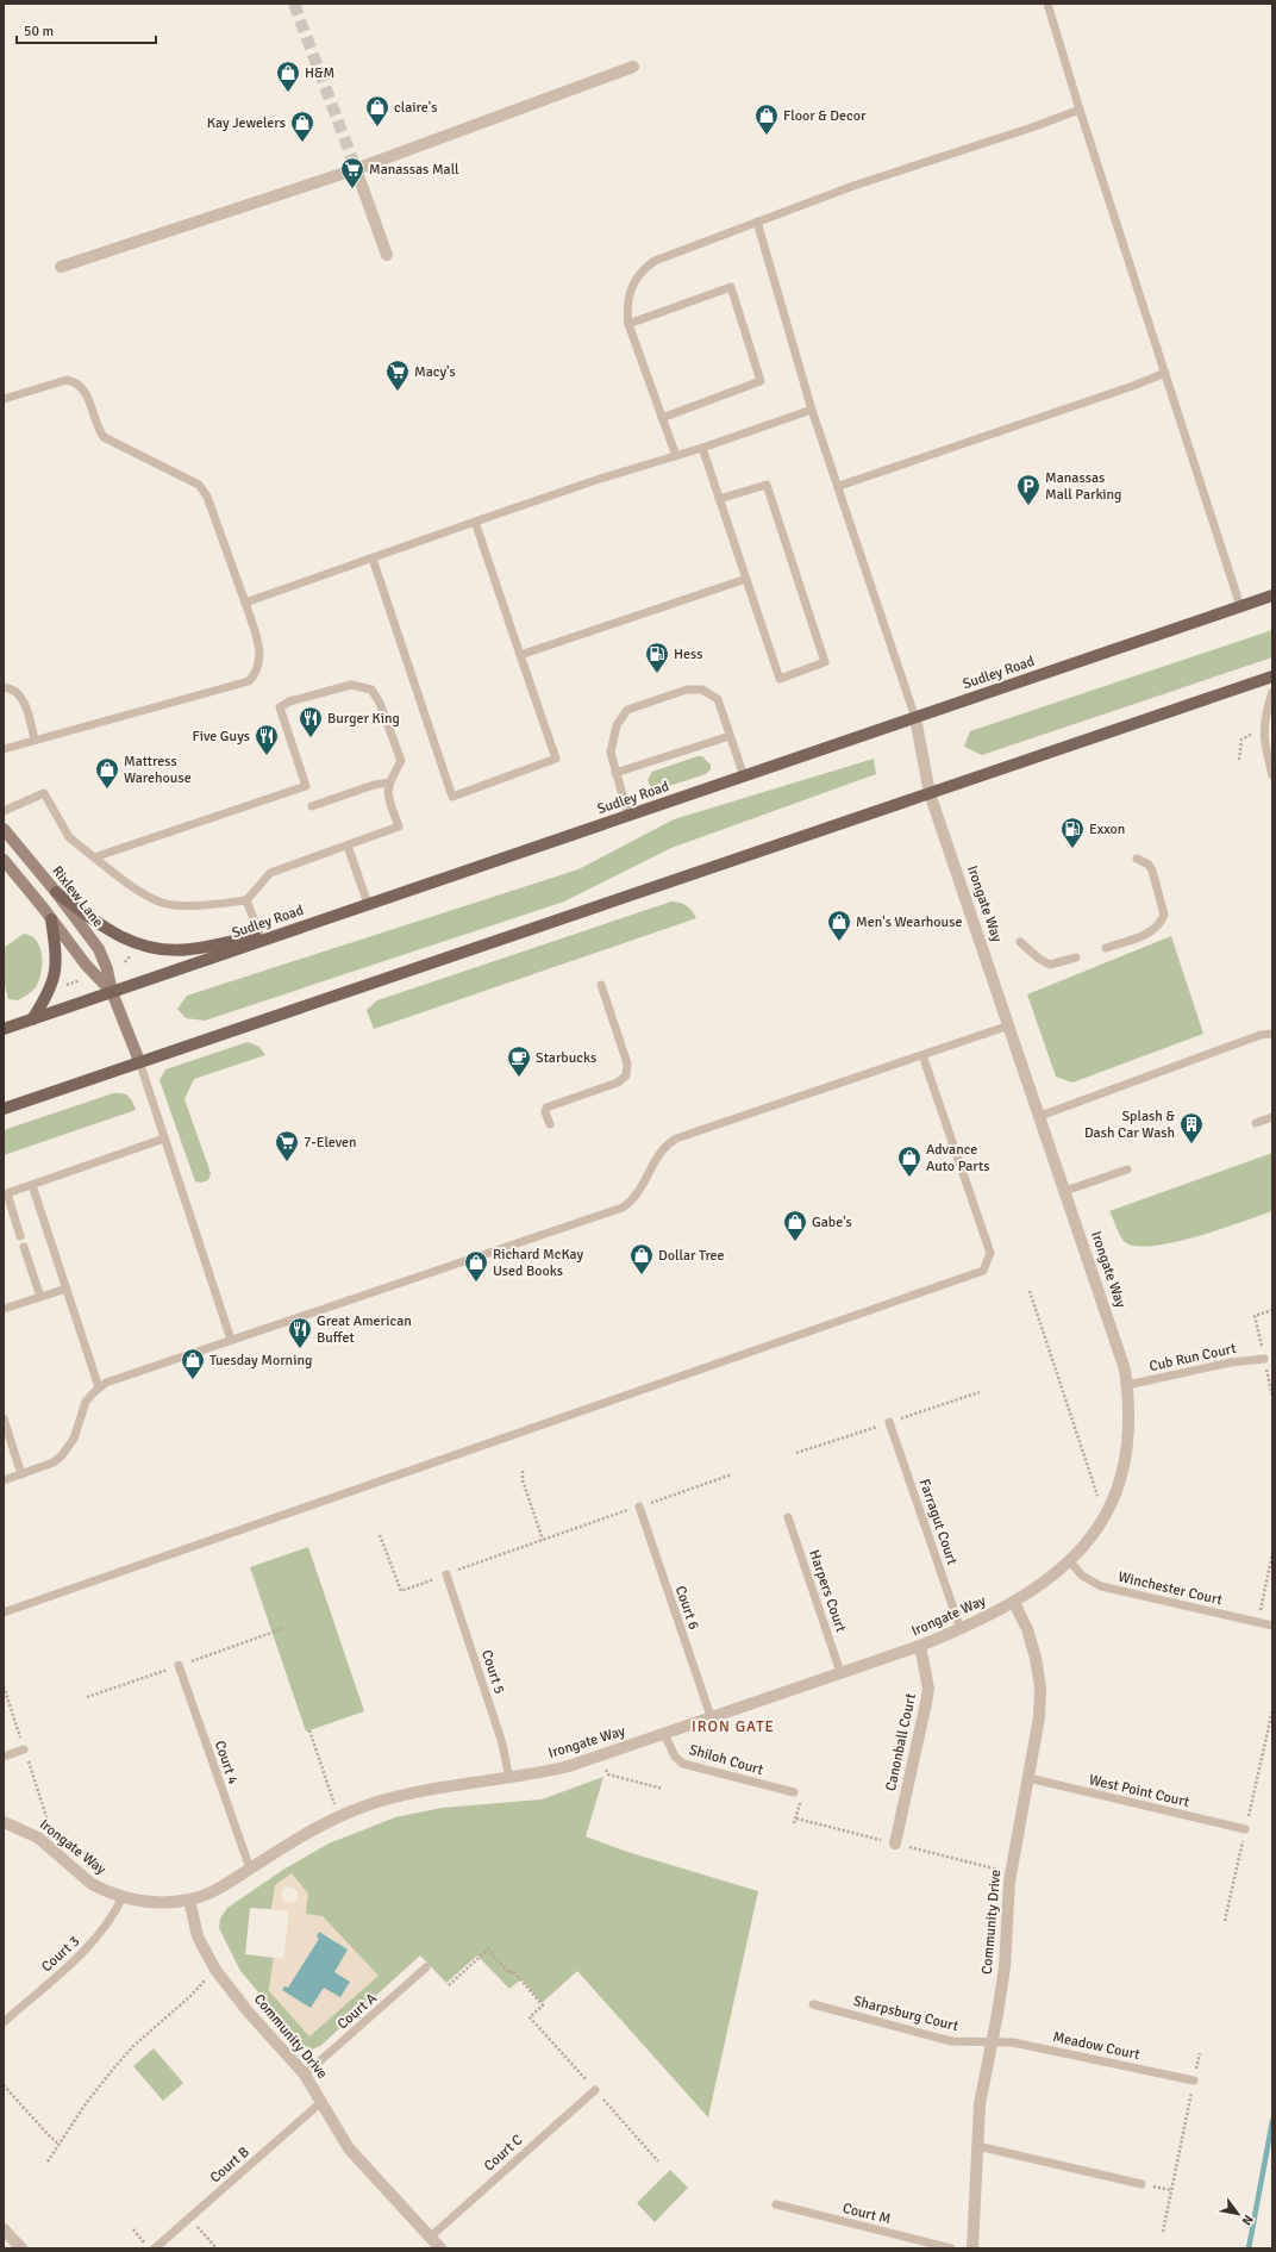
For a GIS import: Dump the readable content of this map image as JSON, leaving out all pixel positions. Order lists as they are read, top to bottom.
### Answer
{
  "streets": {
    "main road": ["Sudley Road"],
    "street": [
      "Rixlew Lane",
      "Irongate Way",
      "Canonball Court",
      "Community Drive"
    ],
    "lane": [
      "Cub Run Court",
      "Farragut Court",
      "Winchester Court",
      "Harpers Court",
      "Court 6",
      "Court 5",
      "Shiloh Court",
      "Court 4",
      "West Point Court",
      "Court 3",
      "Court A",
      "Sharpsburg Court",
      "Meadow Court",
      "Court C",
      "Court B",
      "Court M"
    ]
  },
  "crossings": [
    ["Sudley Road", "Rixlew Lane"],
    ["Sudley Road", "Irongate Way"],
    ["Irongate Way", "Cub Run Court"],
    ["Irongate Way", "Farragut Court"],
    ["Irongate Way", "Winchester Court"],
    ["Irongate Way", "Harpers Court"],
    ["Irongate Way", "Court 6"],
    ["Irongate Way", "Court 5"],
    ["Irongate Way", "Canonball Court"],
    ["Irongate Way", "Shiloh Court"],
    ["Irongate Way", "Court 4"],
    ["Irongate Way", "Community Drive"],
    ["Irongate Way", "Court 3"],
    ["West Point Court", "Community Drive"],
    ["Community Drive", "Court A"],
    ["Community Drive", "Sharpsburg Court"],
    ["Community Drive", "Meadow Court"],
    ["Community Drive", "Court C"],
    ["Community Drive", "Court B"],
    ["Sharpsburg Court", "Meadow Court"]
  ],
  "districts": ["IRON GATE"],
  "places": {
    "shop": [
      "H&M",
      "claire's",
      "Floor & Decor",
      "Kay Jewelers",
      "Mattress Warehouse",
      "Men's Wearhouse",
      "Advance Auto Parts",
      "Gabe's",
      "Dollar Tree",
      "Richard McKay Used Books",
      "Tuesday Morning"
    ],
    "supermarket": ["Manassas Mall", "Macy's", "7-Eleven"],
    "parking": ["Manassas Mall Parking"],
    "fuel station": ["Hess", "Exxon"],
    "restaurant": ["Burger King", "Five Guys", "Great American Buffet"],
    "cafe": ["Starbucks"],
    "building": ["Splash & Dash Car Wash"]
  },
  "scale_bar": "50 m",
  "north": "bottom right"
}
